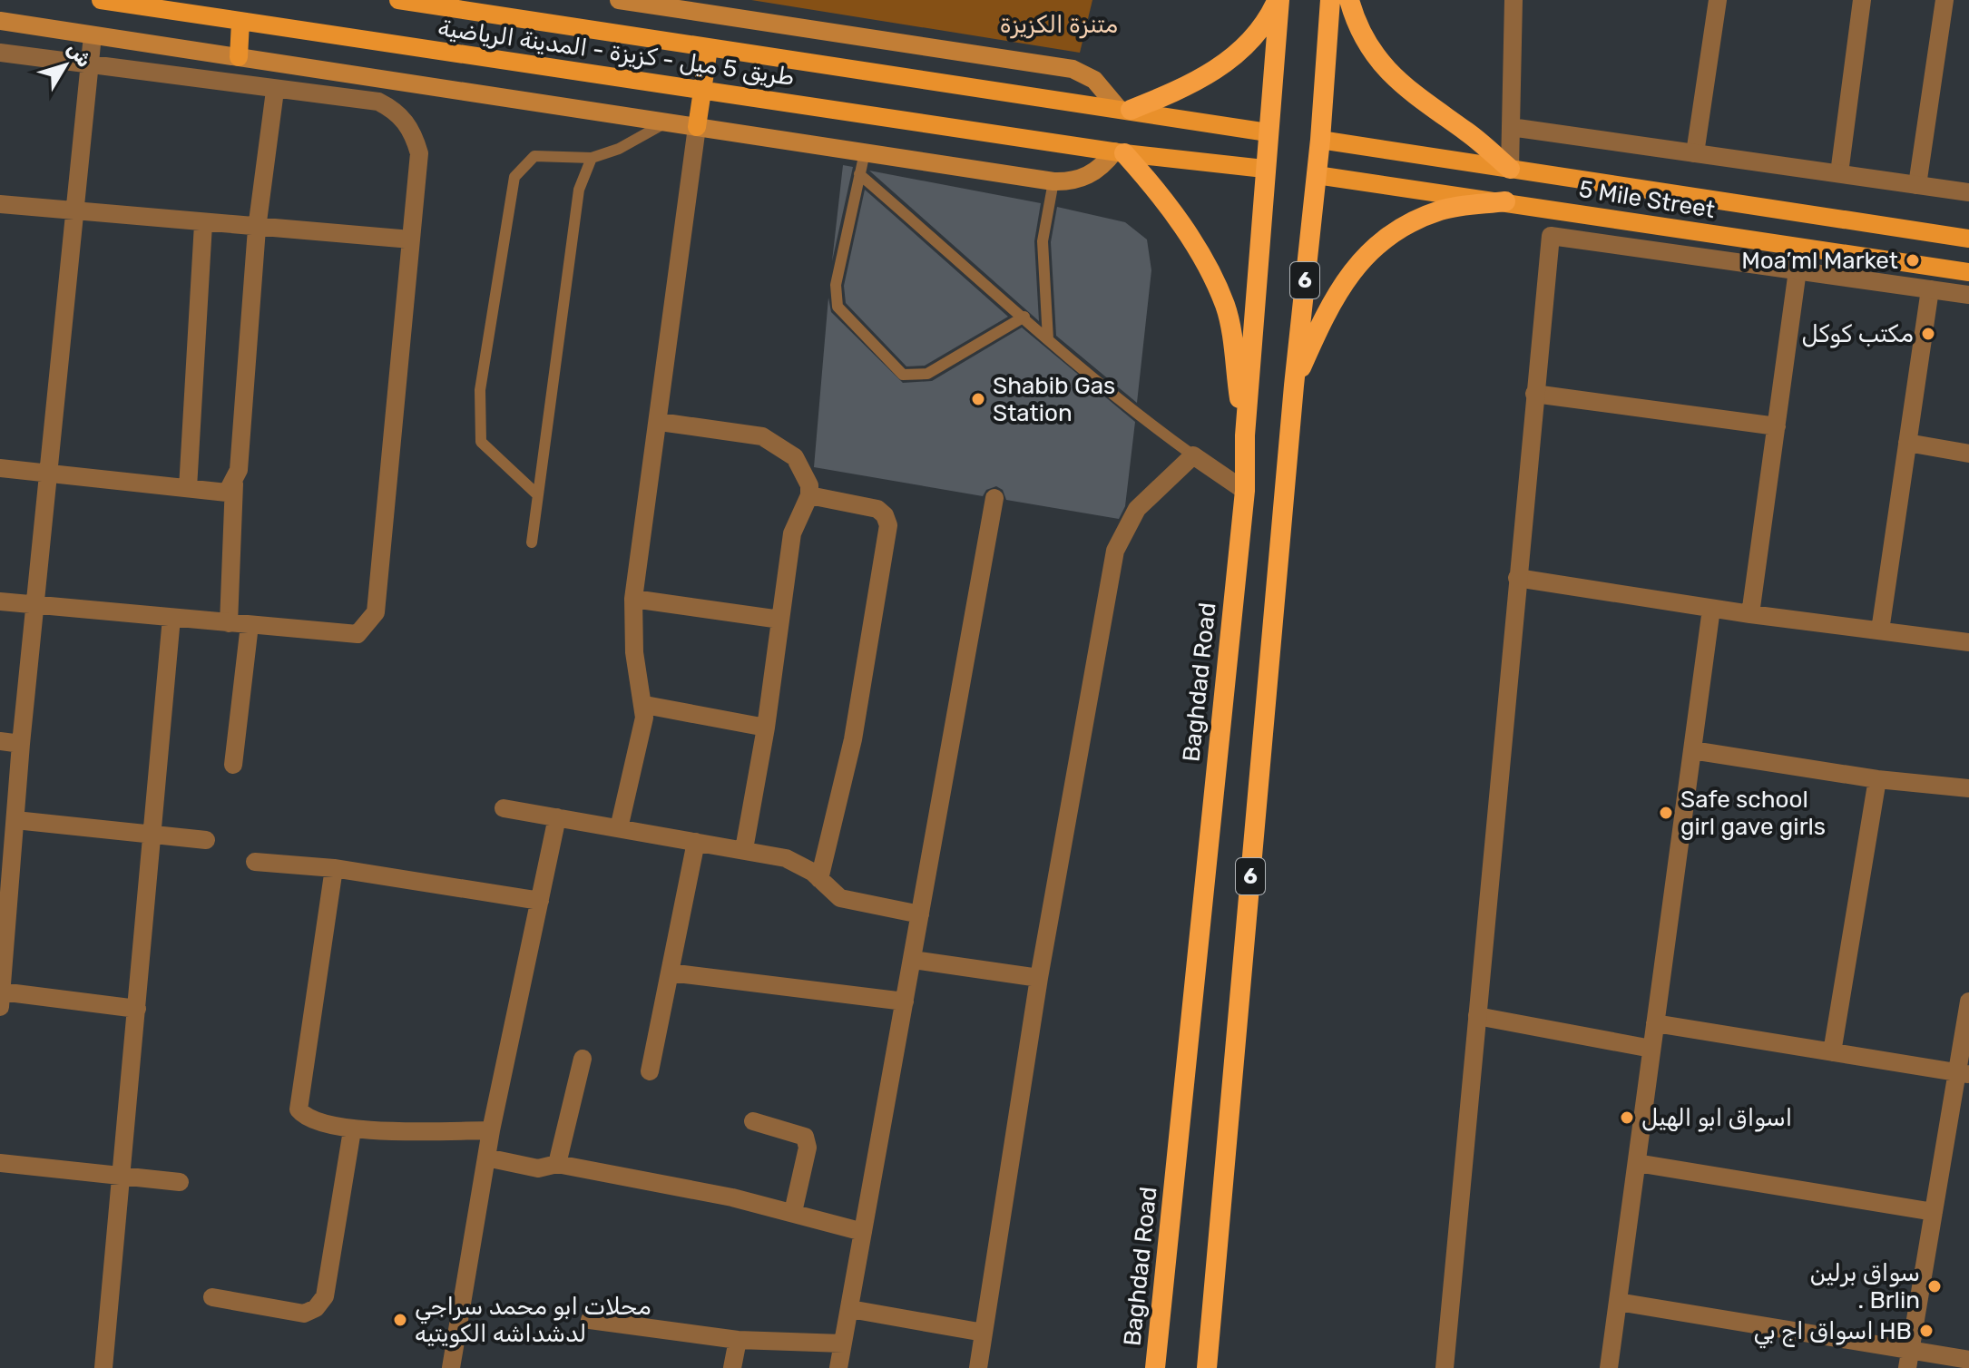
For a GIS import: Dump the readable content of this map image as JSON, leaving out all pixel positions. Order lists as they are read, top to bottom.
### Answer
{
  "streets": {
    "highway": ["6", "Baghdad Road"],
    "main road": ["طريق 5 ميل - كزيزة - المدينة الرياضية", "5 Mile Street"]
  },
  "crossings": [
    ["طريق 5 ميل - كزيزة - المدينة الرياضية", "Baghdad Road"],
    ["5 Mile Street", "6"]
  ],
  "parks": ["متنزة الكزيزة"],
  "places": [
    "Moa’ml Market",
    "مكتب كوكل",
    "Shabib Gas Station",
    "Safe school girl gave girls",
    "اسواق ابو الهيل",
    "سواق برلين . Brlin",
    "محلات ابو محمد سراجي لدشداشه الكويتيه",
    "اسواق اج بي HB"
  ],
  "north": "top right"
}
